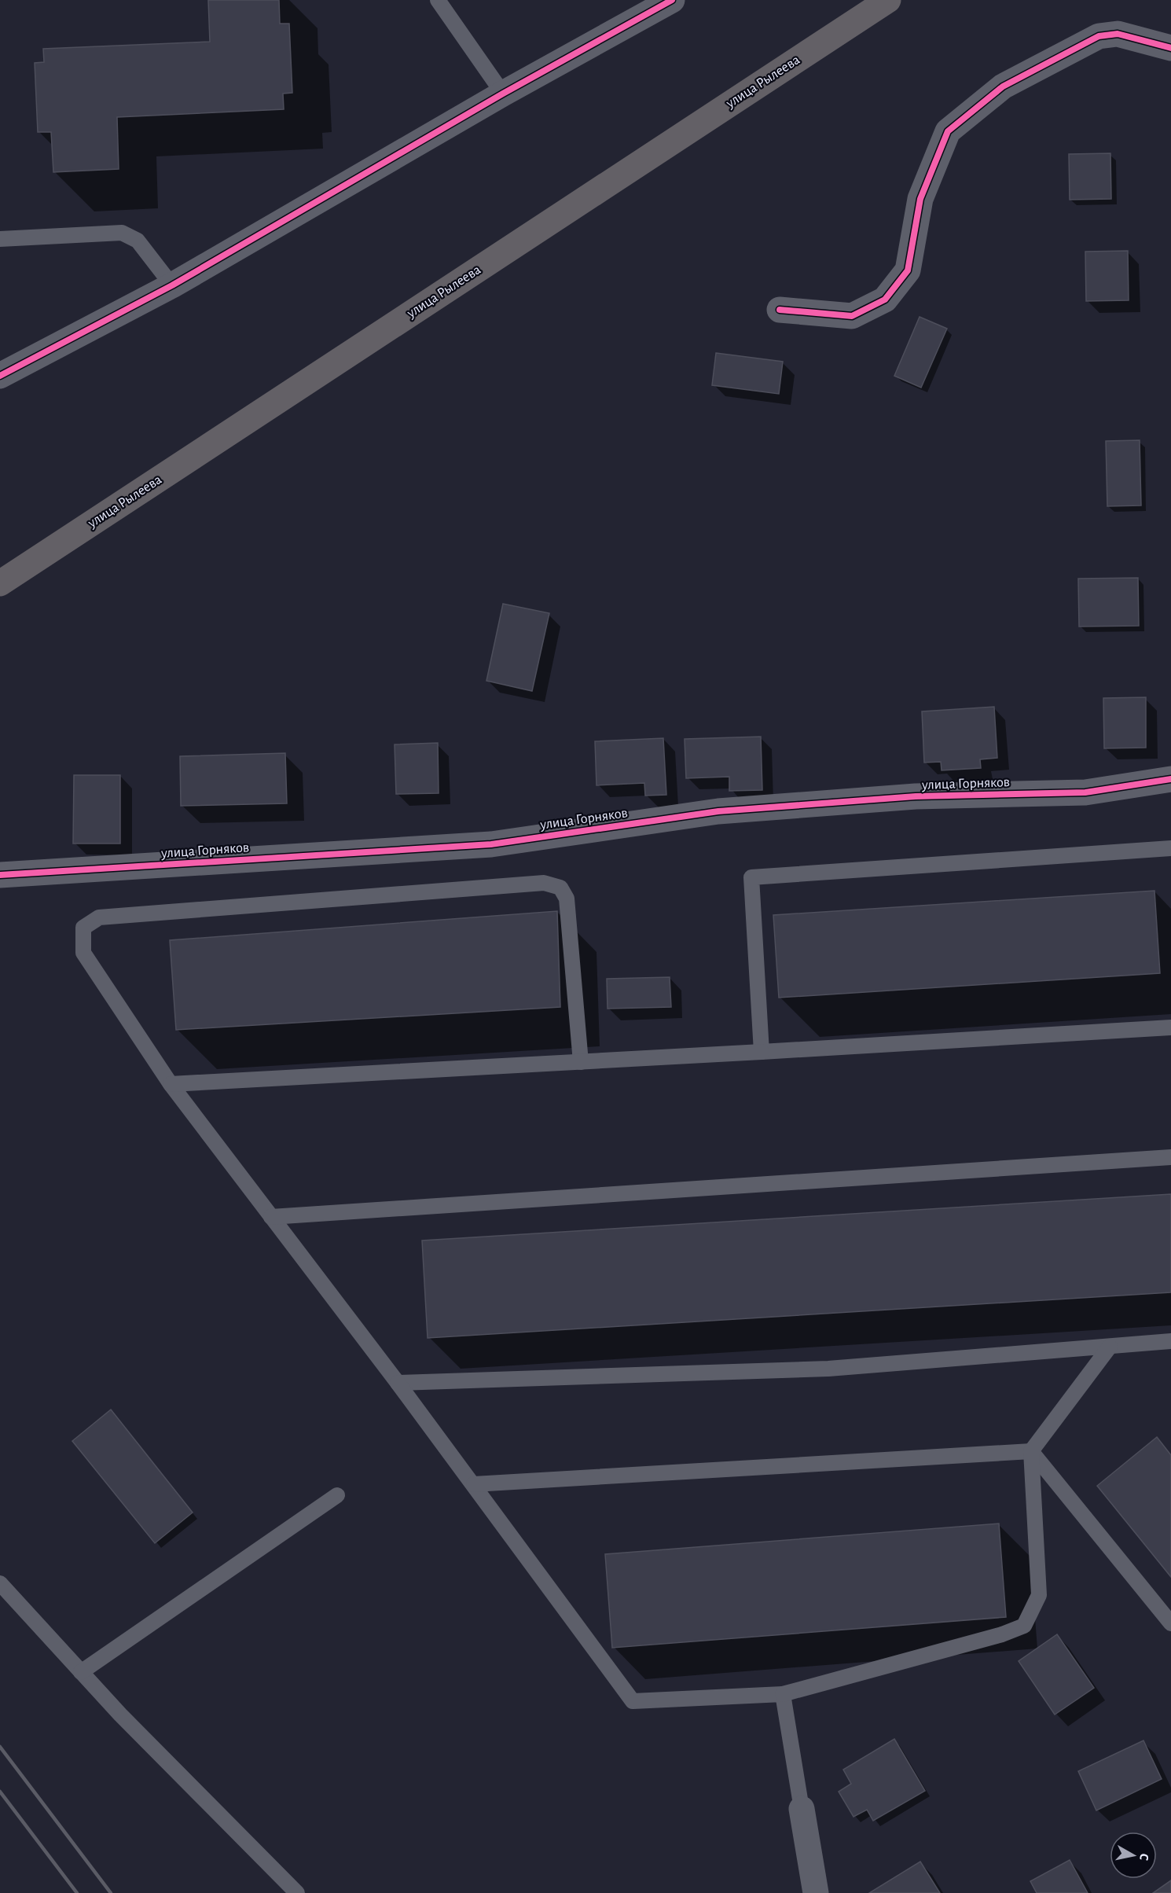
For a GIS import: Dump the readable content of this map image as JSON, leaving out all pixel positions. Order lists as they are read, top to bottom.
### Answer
{
  "streets": {
    "main road": ["улица Рылеева"],
    "street": ["улица Горняков"]
  },
  "north": "right"
}
